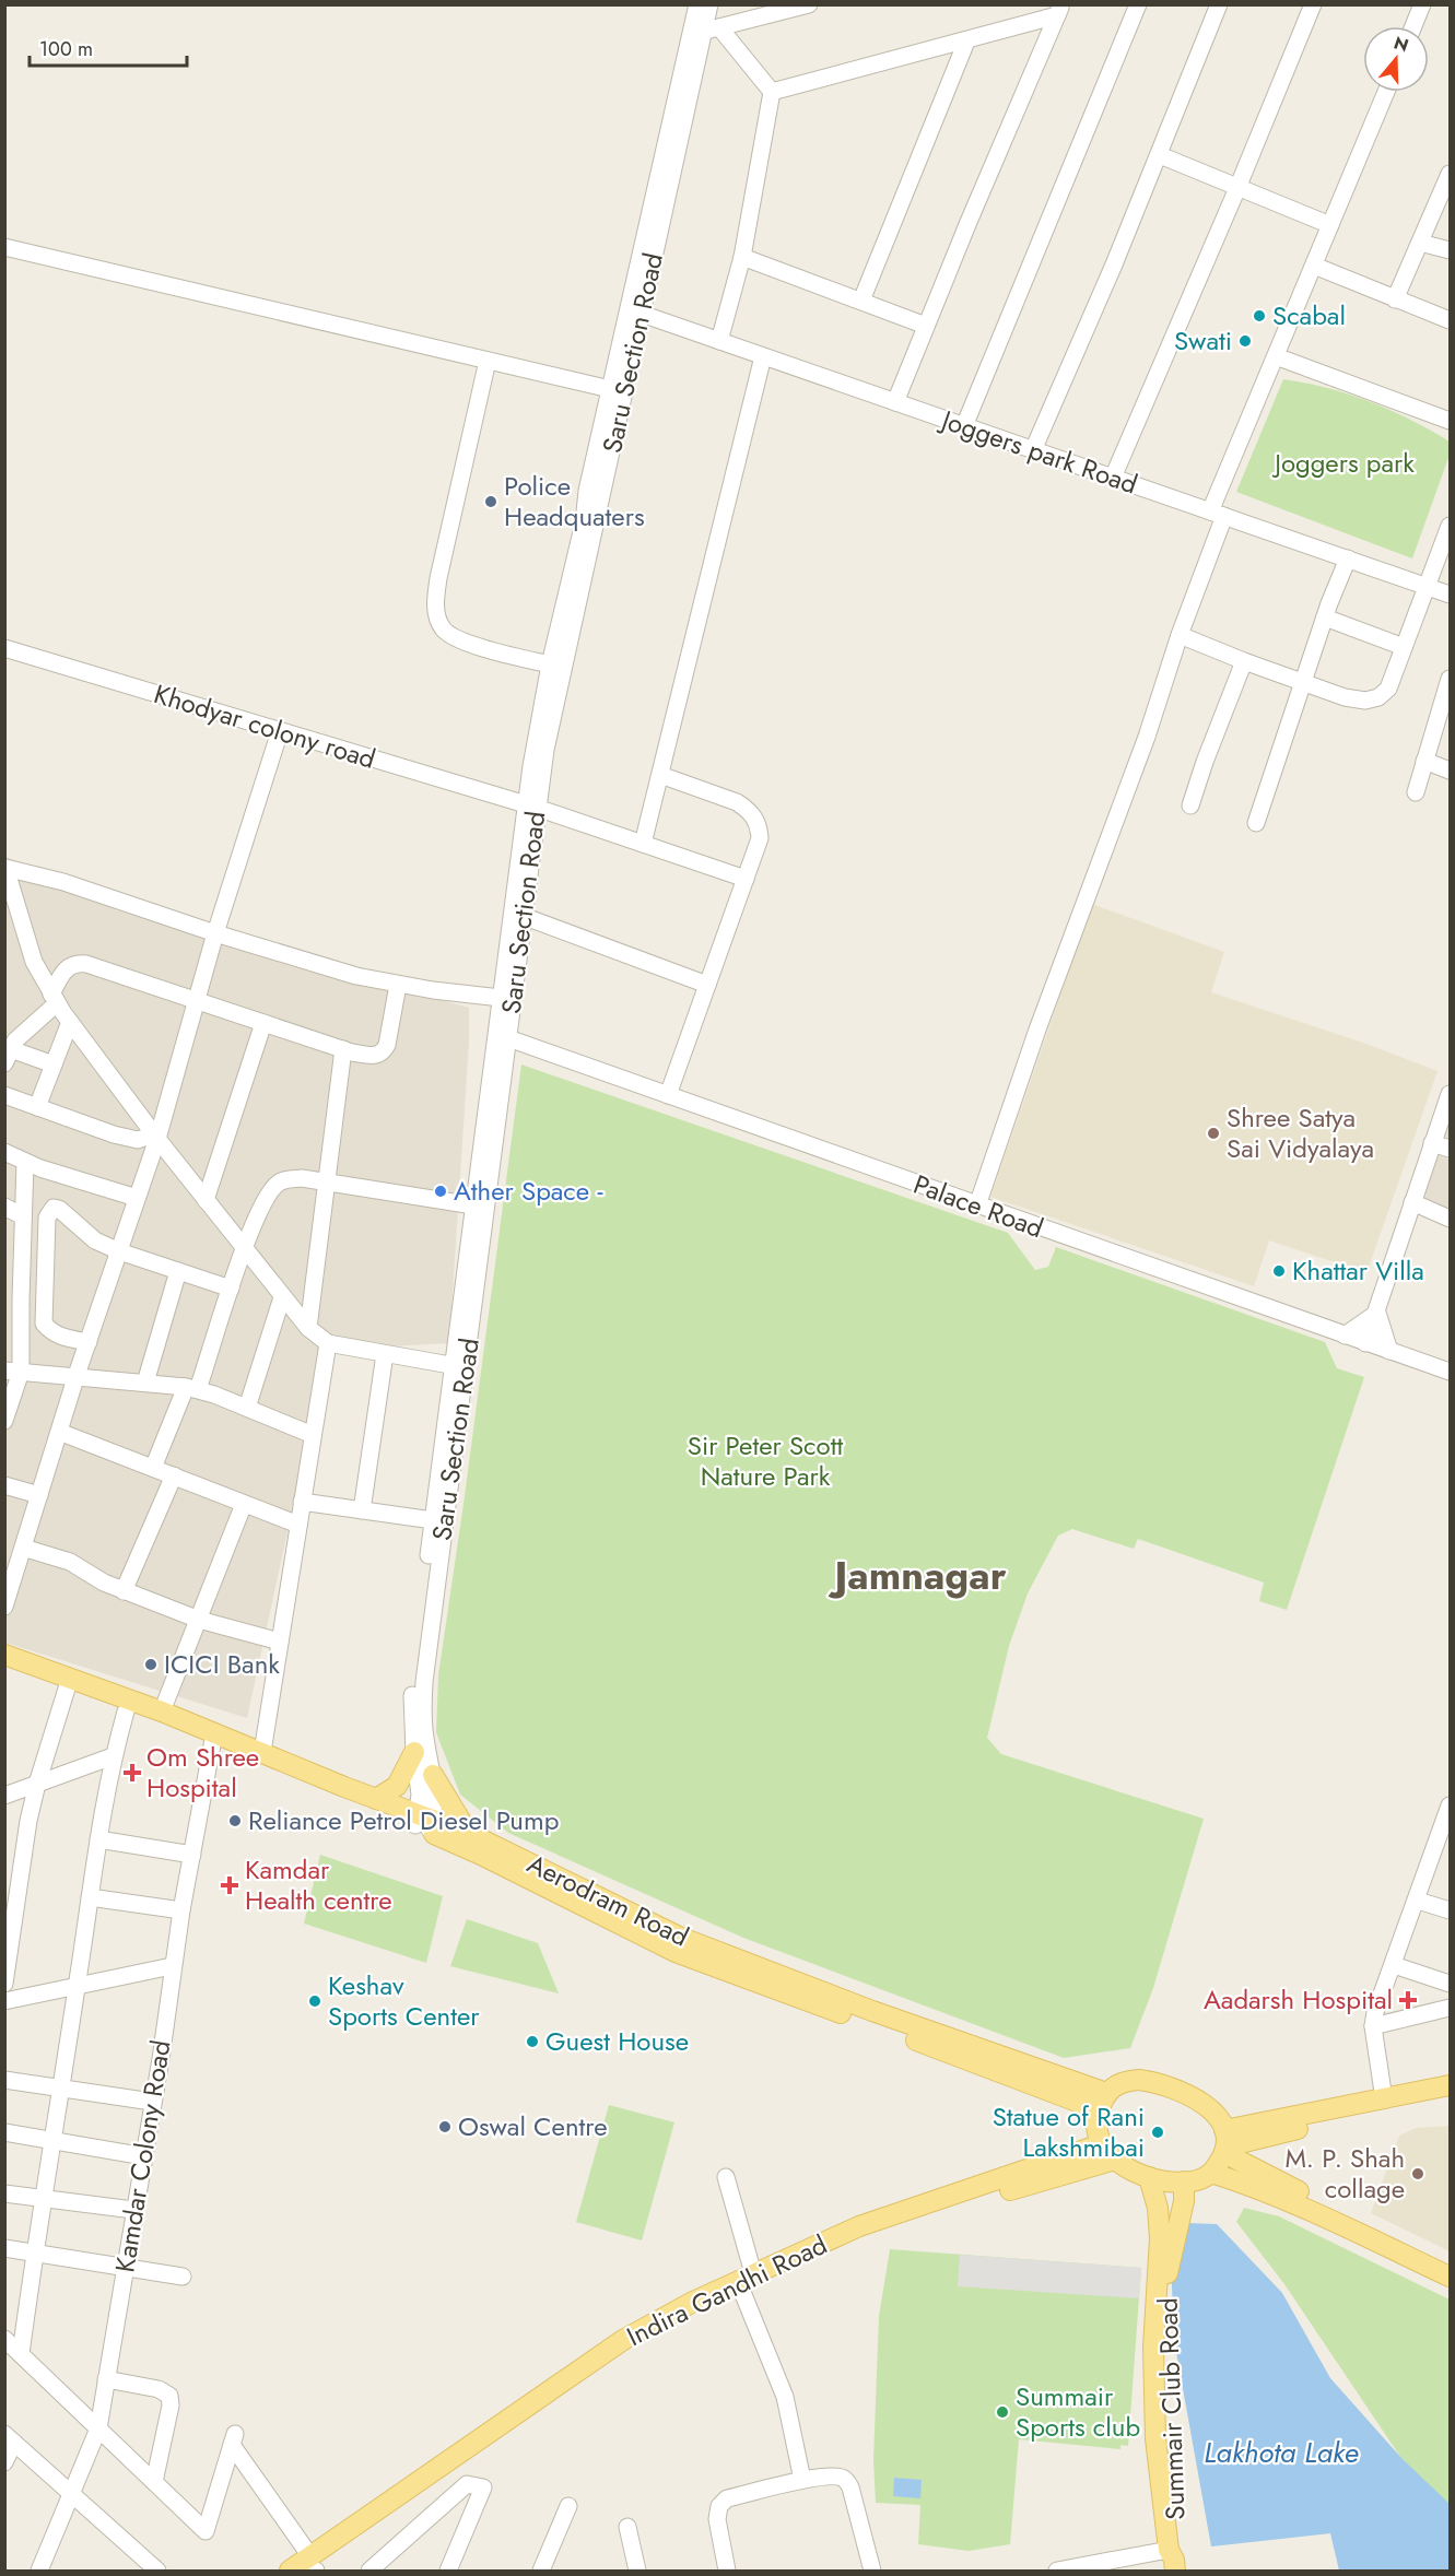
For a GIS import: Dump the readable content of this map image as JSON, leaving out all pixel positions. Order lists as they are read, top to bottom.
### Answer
{
  "streets": {
    "main road": ["Aerodram Road", "Indira Gandhi Road", "Summair Club Road"],
    "street": [
      "Saru Section Road",
      "Joggers park Road",
      "Khodyar colony road",
      "Palace Road",
      "Kamdar Colony Road"
    ]
  },
  "crossings": [
    ["Saru Section Road", "Joggers park Road"],
    ["Saru Section Road", "Khodyar colony road"],
    ["Saru Section Road", "Palace Road"],
    ["Saru Section Road", "Aerodram Road"],
    ["Aerodram Road", "Kamdar Colony Road"],
    ["Aerodram Road", "Indira Gandhi Road"],
    ["Aerodram Road", "Summair Club Road"],
    ["Indira Gandhi Road", "Summair Club Road"]
  ],
  "districts": ["Jamnagar"],
  "water": ["Lakhota Lake"],
  "parks": ["Joggers park", "Sir Peter Scott Nature Park"],
  "places": {
    "other": [
      "Scabal",
      "Swati",
      "Police Headquaters",
      "Shree Satya Sai Vidyalaya",
      "Ather Space -",
      "Khattar Villa",
      "ICICI Bank",
      "Reliance Petrol Diesel Pump",
      "Keshav Sports Center",
      "Guest House",
      "Oswal Centre",
      "Statue of Rani Lakshmibai",
      "M. P. Shah collage",
      "Summair Sports club"
    ],
    "health": ["Om Shree Hospital", "Kamdar Health centre", "Aadarsh Hospital"]
  },
  "scale_bar": "100 m",
  "north": "top"
}
